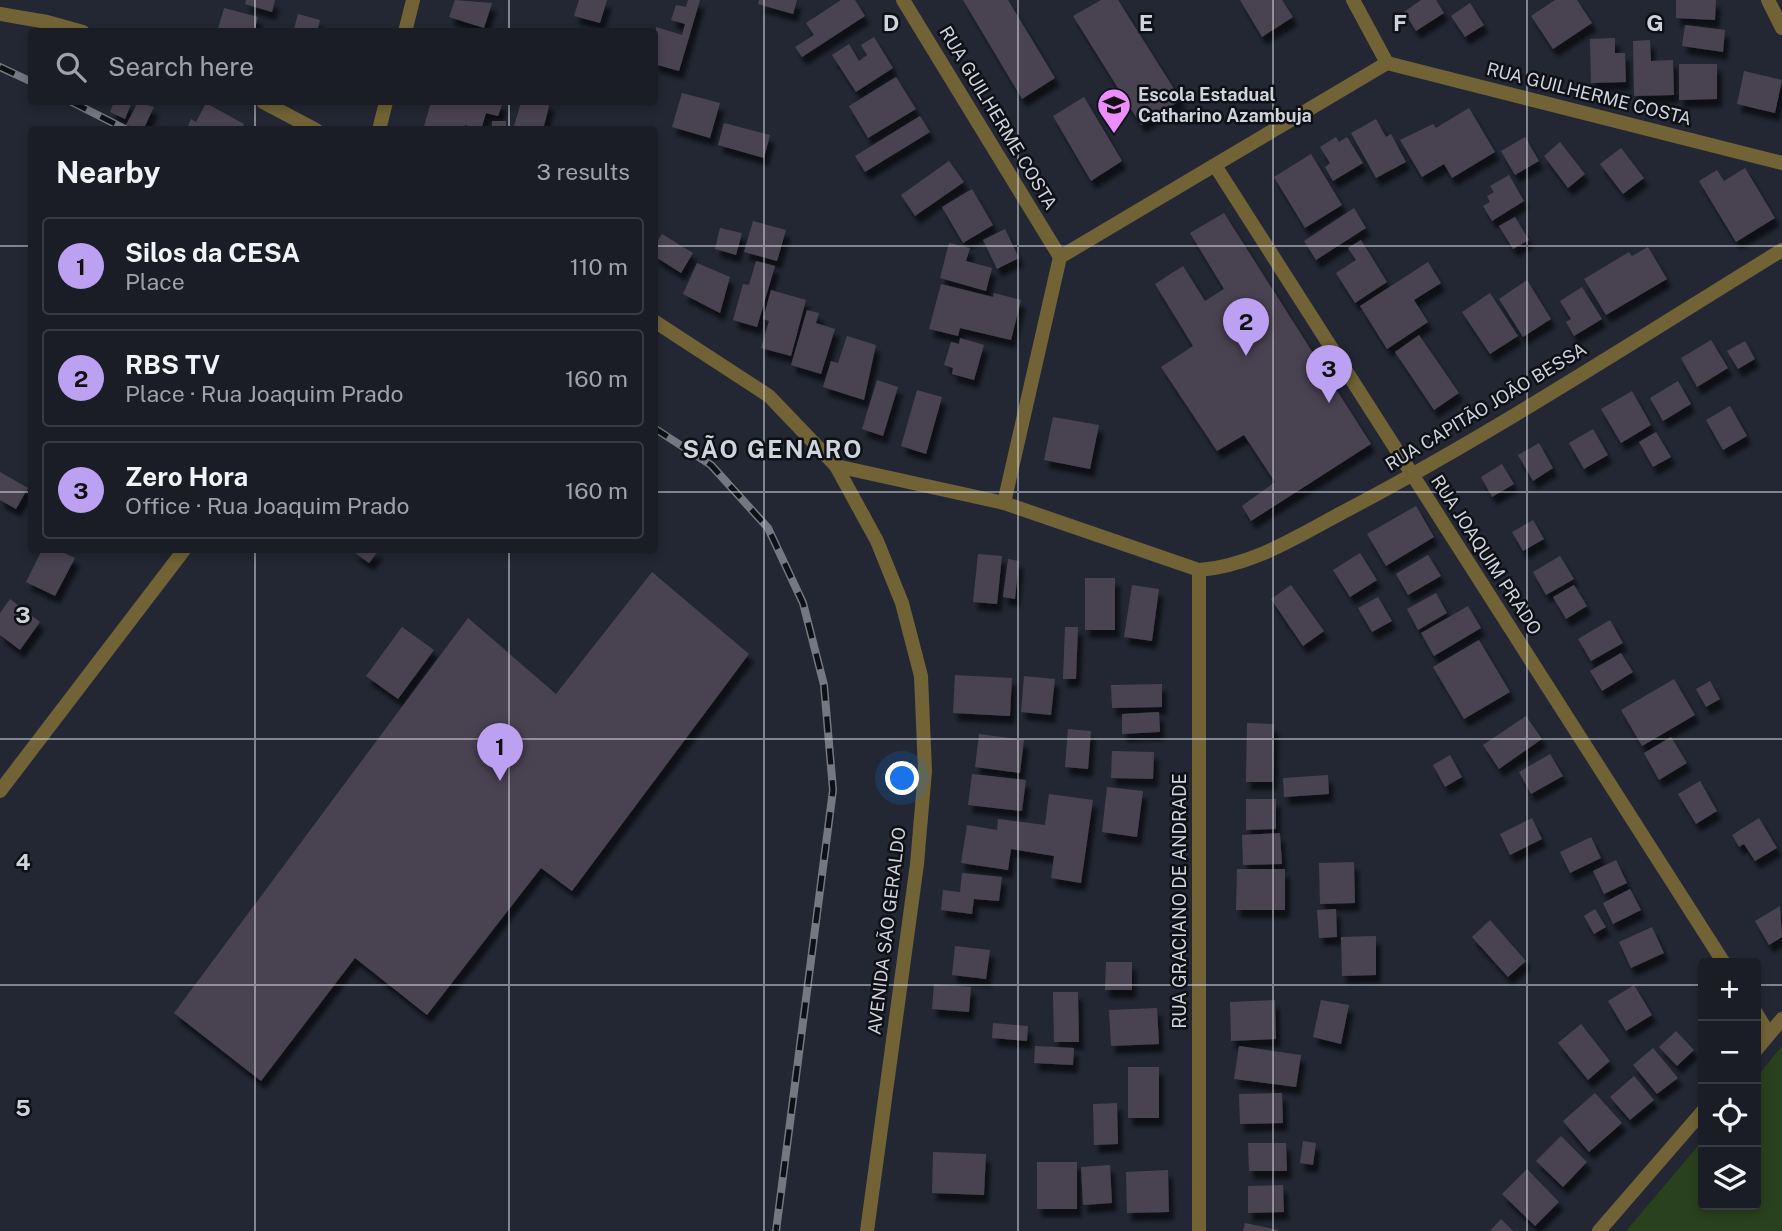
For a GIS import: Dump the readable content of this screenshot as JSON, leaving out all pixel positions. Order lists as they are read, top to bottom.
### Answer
{
  "streets": {
    "street": [
      "RUA GUILHERME COSTA",
      "RUA CAPITÃO JOÃO BESSA",
      "RUA JOAQUIM PRADO",
      "RUA GRACIANO DE ANDRADE",
      "AVENIDA SÃO GERALDO"
    ]
  },
  "crossings": [
    ["RUA CAPITÃO JOÃO BESSA", "RUA JOAQUIM PRADO"],
    ["RUA CAPITÃO JOÃO BESSA", "RUA GRACIANO DE ANDRADE"]
  ],
  "districts": ["SÃO GENARO"],
  "places": {
    "school or university": ["Escola Estadual Catharino Azambuja"]
  },
  "page": {
    "search": "Search here",
    "heading": ["Nearby", "3 results"],
    "list": [
      {
        "mark": "1",
        "name": "Silos da CESA",
        "note": "Place",
        "value": "110 m"
      },
      {
        "mark": "2",
        "name": "RBS TV",
        "note": "Place · Rua Joaquim Prado",
        "value": "160 m"
      },
      {
        "mark": "3",
        "name": "Zero Hora",
        "note": "Office · Rua Joaquim Prado",
        "value": "160 m"
      }
    ],
    "pins": ["2", "3", "1"],
    "map_buttons": ["+", "−"]
  },
  "grid": {
    "columns": [
      "D",
      "E",
      "F",
      "G"
    ],
    "rows": ["3", "4", "5"]
  }
}
